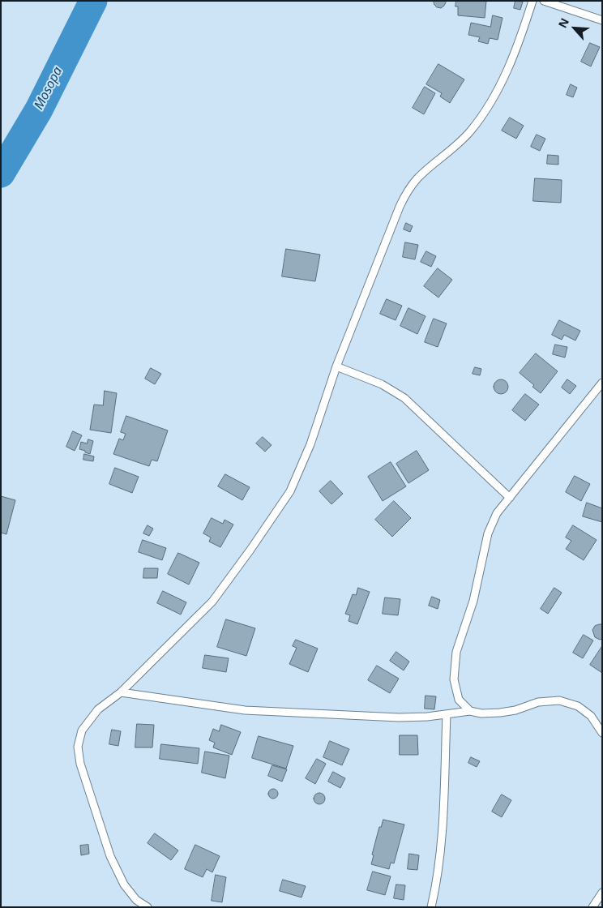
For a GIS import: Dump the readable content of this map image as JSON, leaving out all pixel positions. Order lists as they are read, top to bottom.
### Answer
{
  "water": ["Mosopa"],
  "north": "top left"
}
